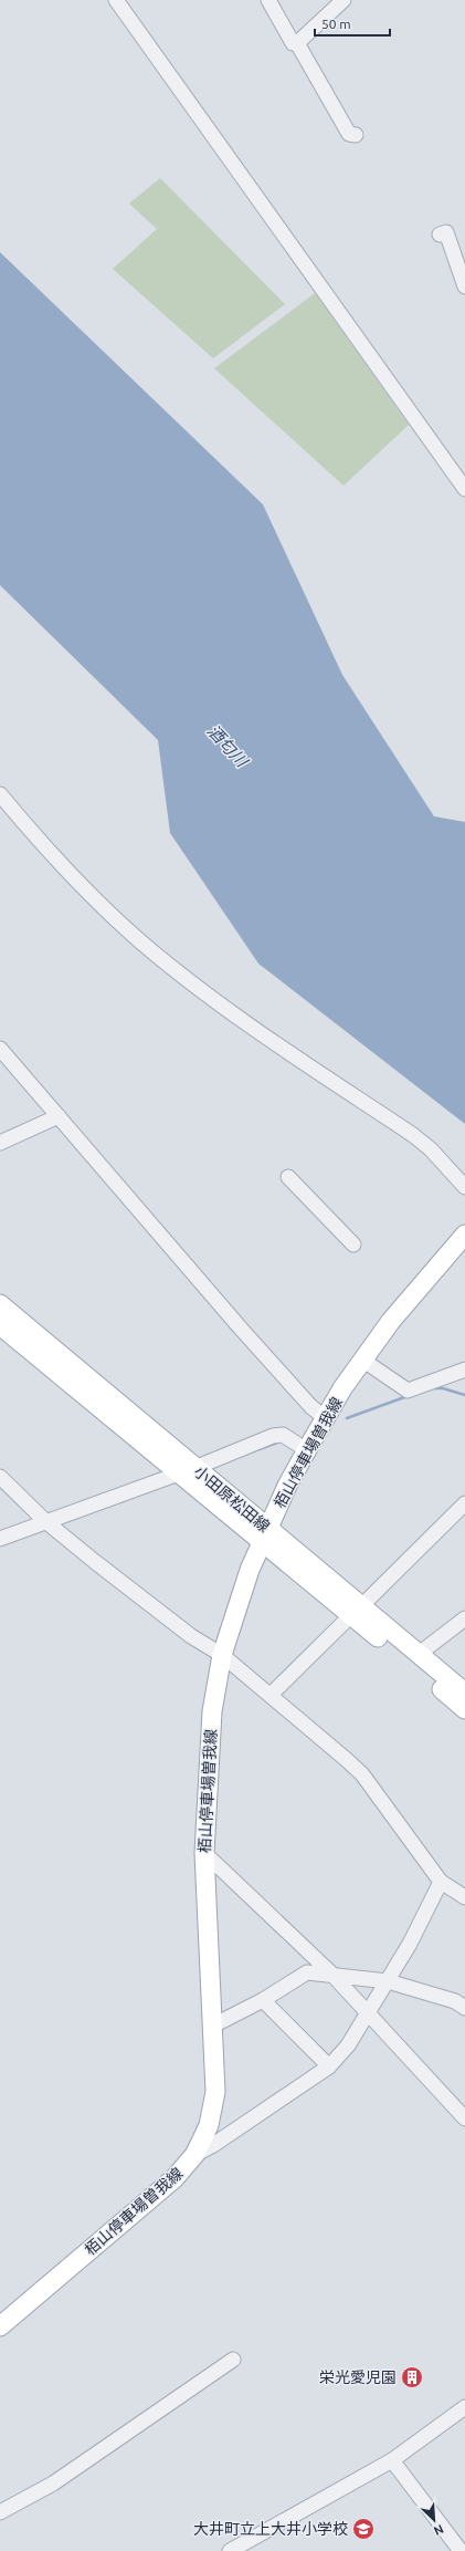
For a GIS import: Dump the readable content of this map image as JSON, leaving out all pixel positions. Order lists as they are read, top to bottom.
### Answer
{
  "streets": {
    "main road": ["栢山停車場曽我線", "小田原松田線"]
  },
  "crossings": [
    ["栢山停車場曽我線", "小田原松田線"]
  ],
  "water": ["酒匂川"],
  "places": {
    "building": ["栄光愛児園"],
    "school or university": ["大井町立上大井小学校"]
  },
  "scale_bar": "50 m",
  "north": "bottom right"
}
